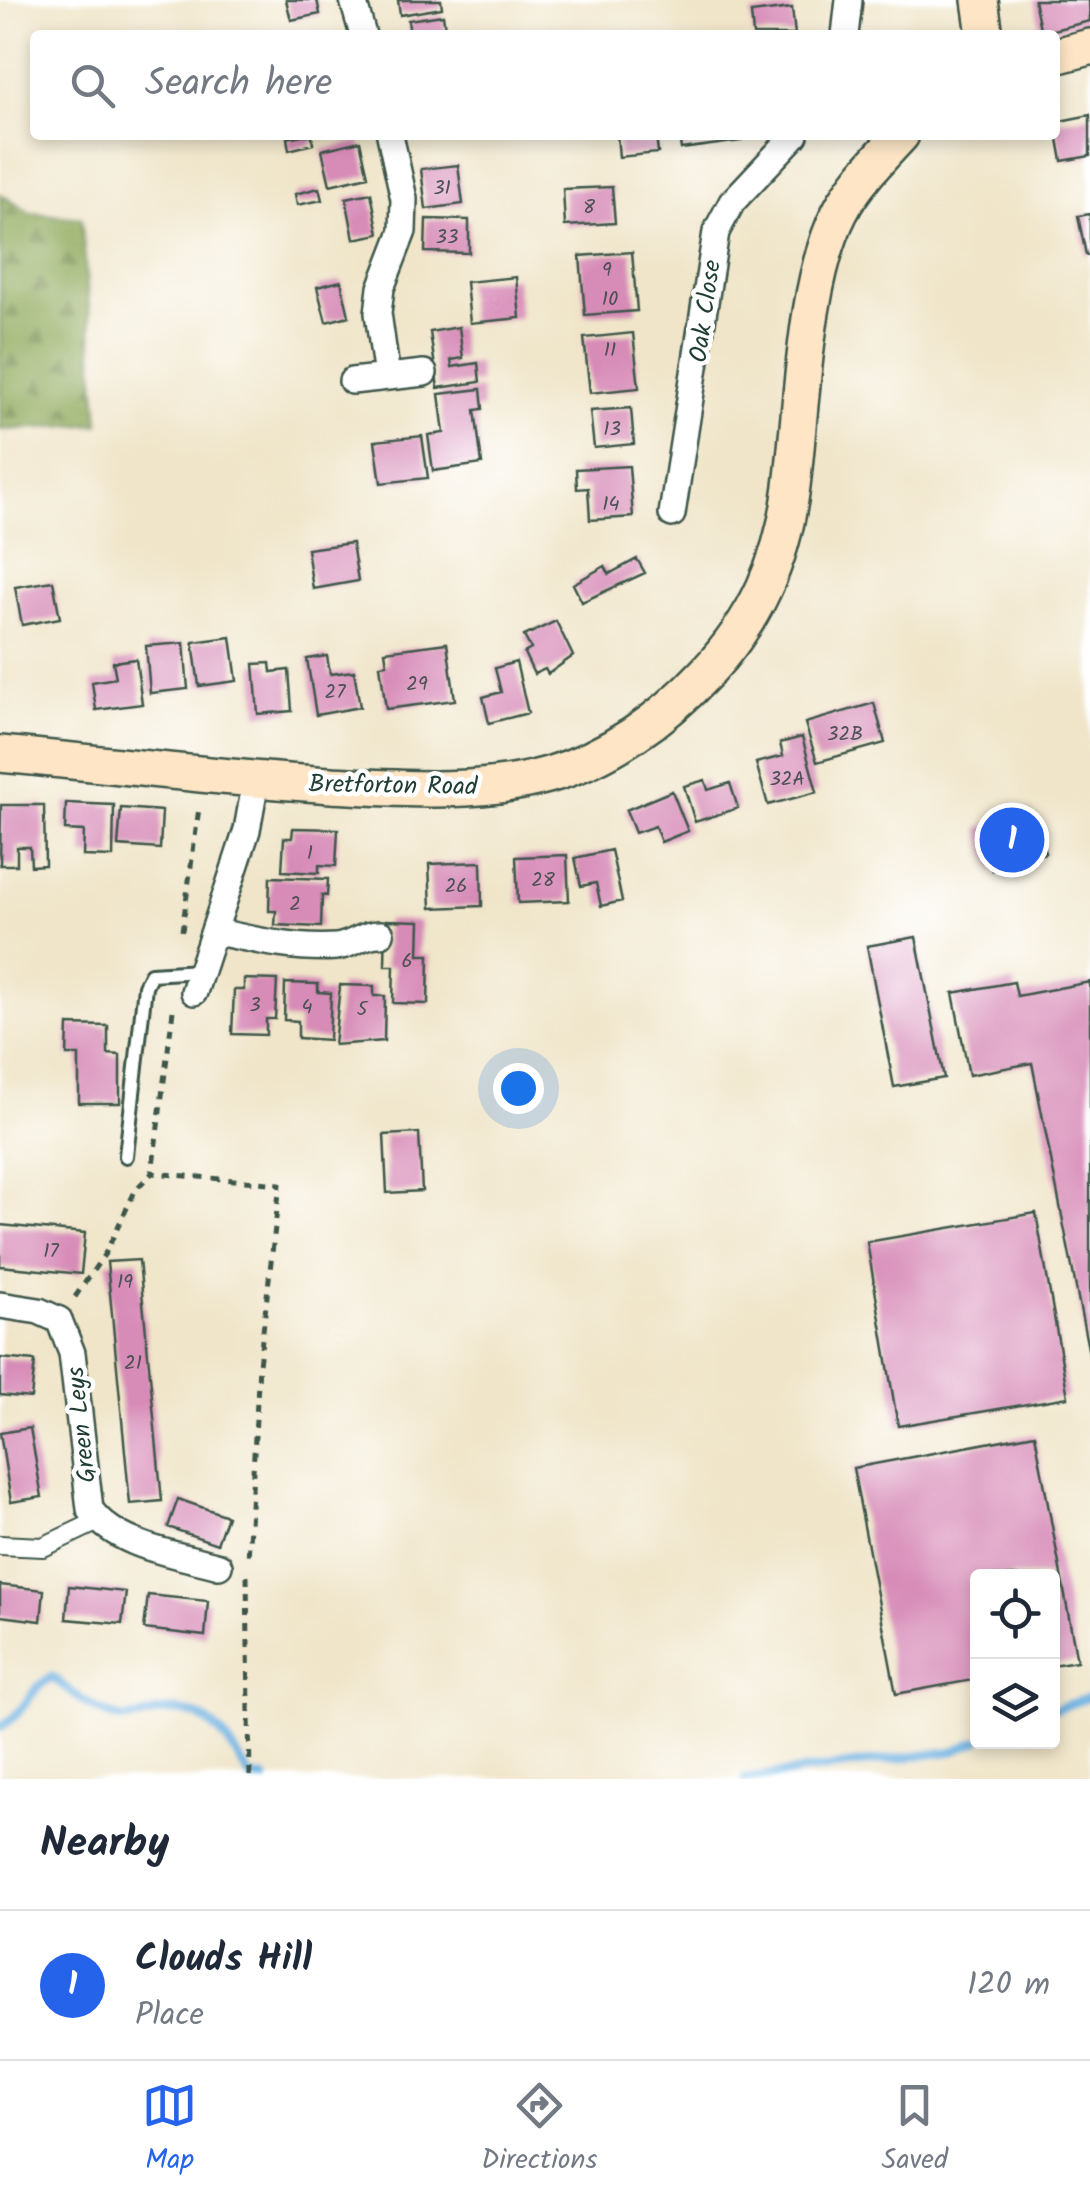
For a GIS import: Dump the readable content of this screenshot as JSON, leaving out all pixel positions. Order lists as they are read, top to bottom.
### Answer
{
  "streets": {
    "main road": ["Bretforton Road"],
    "street": ["Oak Close", "Green Leys"]
  },
  "house_numbers": [
    "31",
    "8",
    "33",
    "9",
    "10",
    "11",
    "13",
    "14",
    "29",
    "27",
    "32B",
    "32A",
    "1",
    "28",
    "26",
    "2",
    "6",
    "3",
    "4",
    "5",
    "17",
    "19",
    "21"
  ],
  "page": {
    "search": "Search here",
    "pins": "1",
    "heading": "Nearby",
    "list": [
      {
        "mark": "1",
        "name": "Clouds Hill",
        "note": "Place",
        "value": "120 m"
      }
    ],
    "nav": ["Map", "Directions", "Saved"]
  }
}
